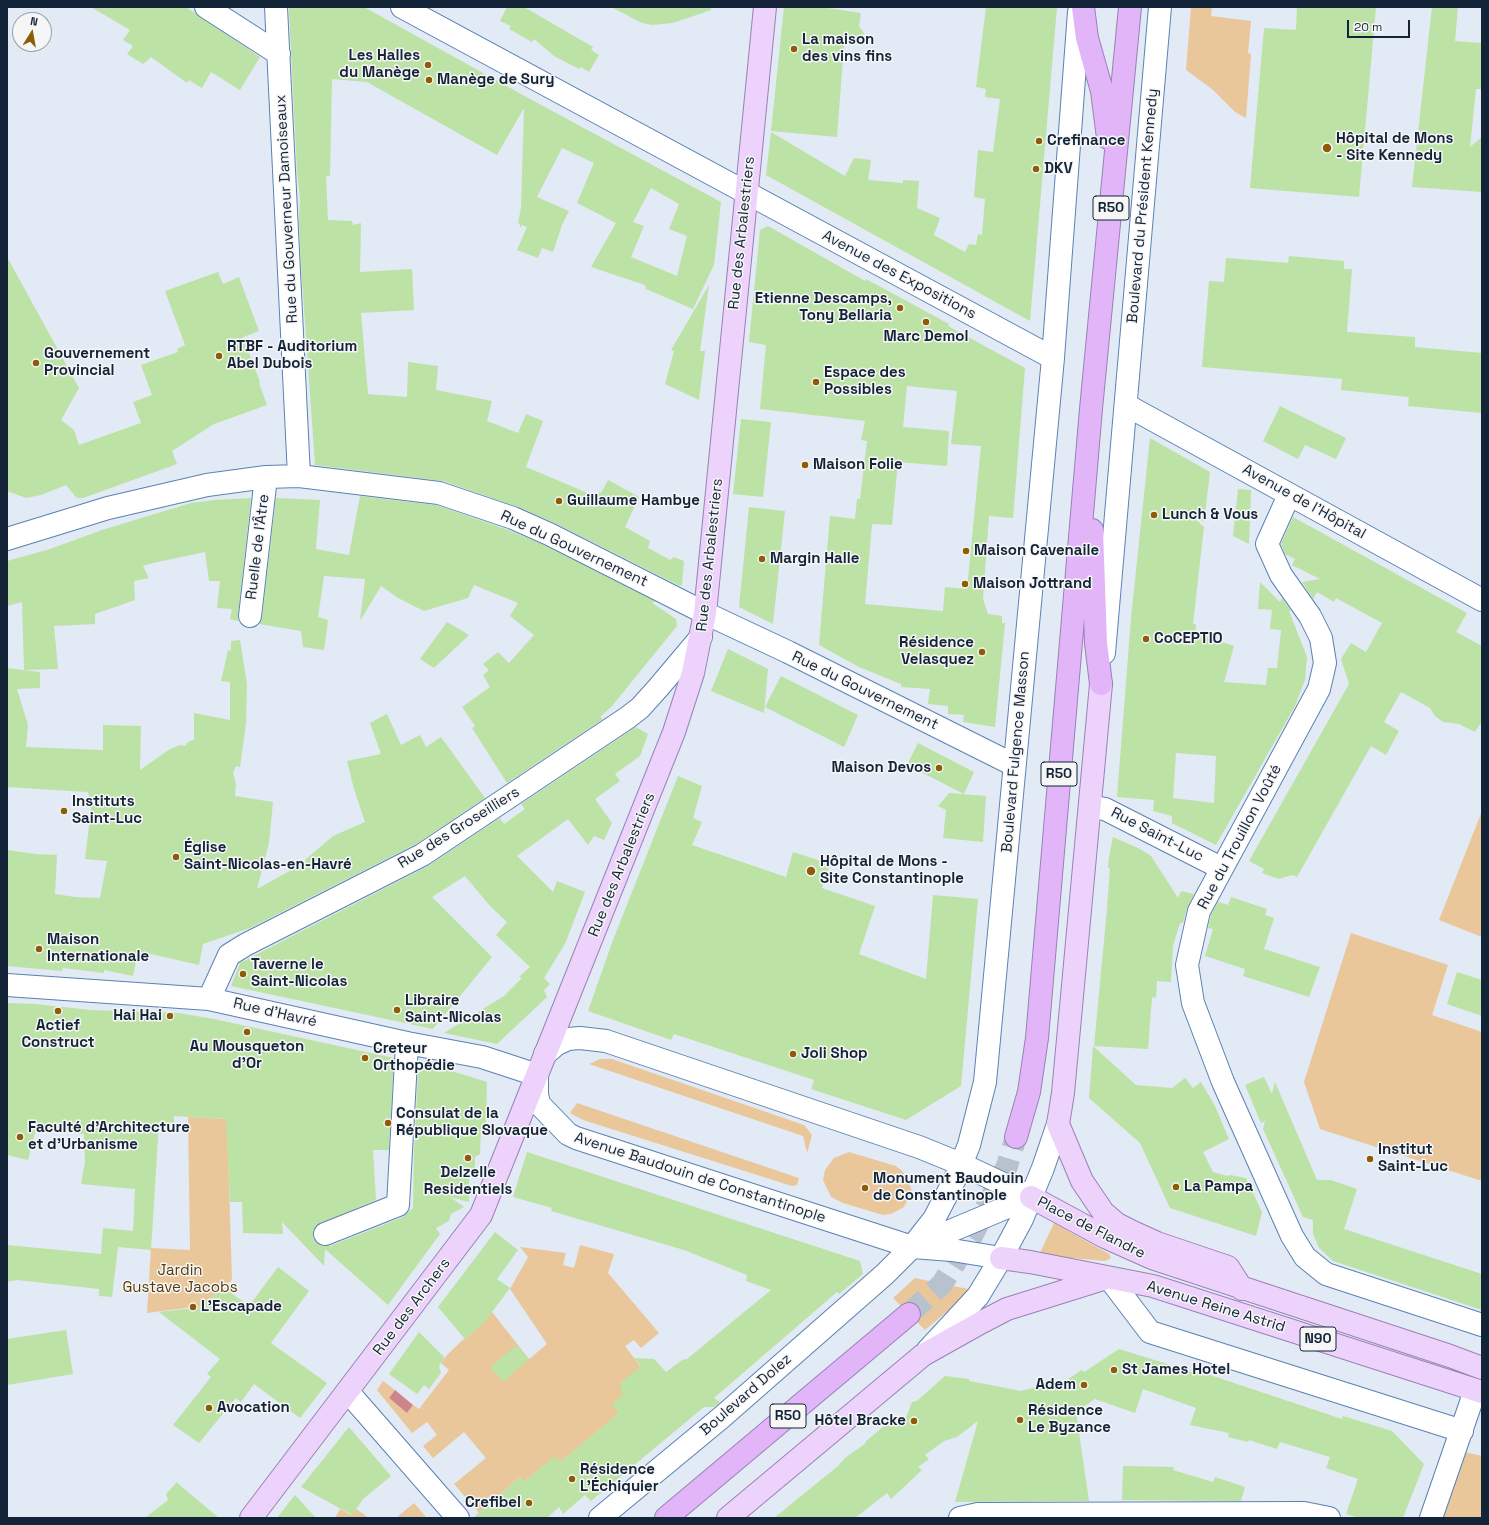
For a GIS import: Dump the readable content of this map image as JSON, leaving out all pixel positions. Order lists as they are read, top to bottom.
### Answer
{
  "streets": {
    "highway": ["Boulevard du Président Kennedy", "R50"],
    "main road": [
      "Rue des Arbalestriers",
      "Place de Flandre",
      "Rue des Archers",
      "Avenue Reine Astrid",
      "N90"
    ],
    "street": [
      "Rue du Gouverneur Damoiseaux",
      "Avenue des Expositions",
      "Avenue de l'Hôpital",
      "Ruelle de l'Âtre",
      "Rue du Gouvernement",
      "Boulevard Fulgence Masson",
      "Rue des Groseilliers",
      "Rue Saint-Luc",
      "Rue du Trouillon Voûté",
      "Rue d'Havré",
      "Avenue Baudouin de Constantinople",
      "Boulevard Dolez"
    ]
  },
  "crossings": [
    ["Boulevard du Président Kennedy", "R50"],
    ["Boulevard du Président Kennedy", "Avenue de l'Hôpital"],
    ["Rue du Gouverneur Damoiseaux", "Rue du Gouvernement"],
    ["Rue des Arbalestriers", "Avenue des Expositions"],
    ["Rue des Arbalestriers", "Rue du Gouvernement"],
    ["Rue des Arbalestriers", "Rue des Groseilliers"],
    ["Rue des Arbalestriers", "Rue d'Havré"],
    ["Rue des Arbalestriers", "Avenue Baudouin de Constantinople"],
    ["Rue des Arbalestriers", "Place de Flandre"],
    ["Rue des Arbalestriers", "Rue des Archers"],
    ["Avenue des Expositions", "Boulevard Fulgence Masson"],
    ["Avenue de l'Hôpital", "Rue du Trouillon Voûté"],
    ["Ruelle de l'Âtre", "Rue du Gouvernement"],
    ["Rue du Gouvernement", "Boulevard Fulgence Masson"],
    ["Boulevard Fulgence Masson", "Place de Flandre"],
    ["Rue des Groseilliers", "Rue d'Havré"],
    ["Rue Saint-Luc", "Rue du Trouillon Voûté"],
    ["Rue d'Havré", "Avenue Baudouin de Constantinople"],
    ["Rue d'Havré", "Rue des Archers"],
    ["Avenue Baudouin de Constantinople", "Place de Flandre"],
    ["Avenue Baudouin de Constantinople", "Rue des Archers"],
    ["Place de Flandre", "Avenue Reine Astrid"],
    ["Place de Flandre", "Boulevard Dolez"]
  ],
  "parks": ["Jardin Gustave Jacobs"],
  "places": [
    "La maison des vins fins",
    "Les Halles du Manège",
    "Manège de Sury",
    "Crefinance",
    "Hôpital de Mons - Site Kennedy",
    "DKV",
    "Etienne Descamps, Tony Bellaria",
    "Marc Demol",
    "RTBF - Auditorium Abel Dubois",
    "Gouvernement Provincial",
    "Espace des Possibles",
    "Maison Folie",
    "Guillaume Hambye",
    "Lunch & Vous",
    "Maison Cavenaile",
    "Margin Halle",
    "Maison Jottrand",
    "CoCEPTIO",
    "Résidence Velasquez",
    "Maison Devos",
    "Instituts Saint-Luc",
    "Église Saint-Nicolas-en-Havré",
    "Hôpital de Mons - Site Constantinople",
    "Maison Internationale",
    "Taverne le Saint-Nicolas",
    "Libraire Saint-Nicolas",
    "Actief Construct",
    "Hai Hai",
    "Au Mousqueton d'Or",
    "Joli Shop",
    "Creteur Orthopédie",
    "Consulat de la République Slovaque",
    "Faculté d'Architecture et d'Urbanisme",
    "Delzelle Residentiels",
    "Institut Saint-Luc",
    "La Pampa",
    "Monument Baudouin de Constantinople",
    "L'Escapade",
    "St James Hotel",
    "Adem",
    "Avocation",
    "Résidence Le Byzance",
    "Hôtel Bracke",
    "Résidence L'Échiquier",
    "Crefibel"
  ],
  "scale_bar": "20 m",
  "north": "top"
}
